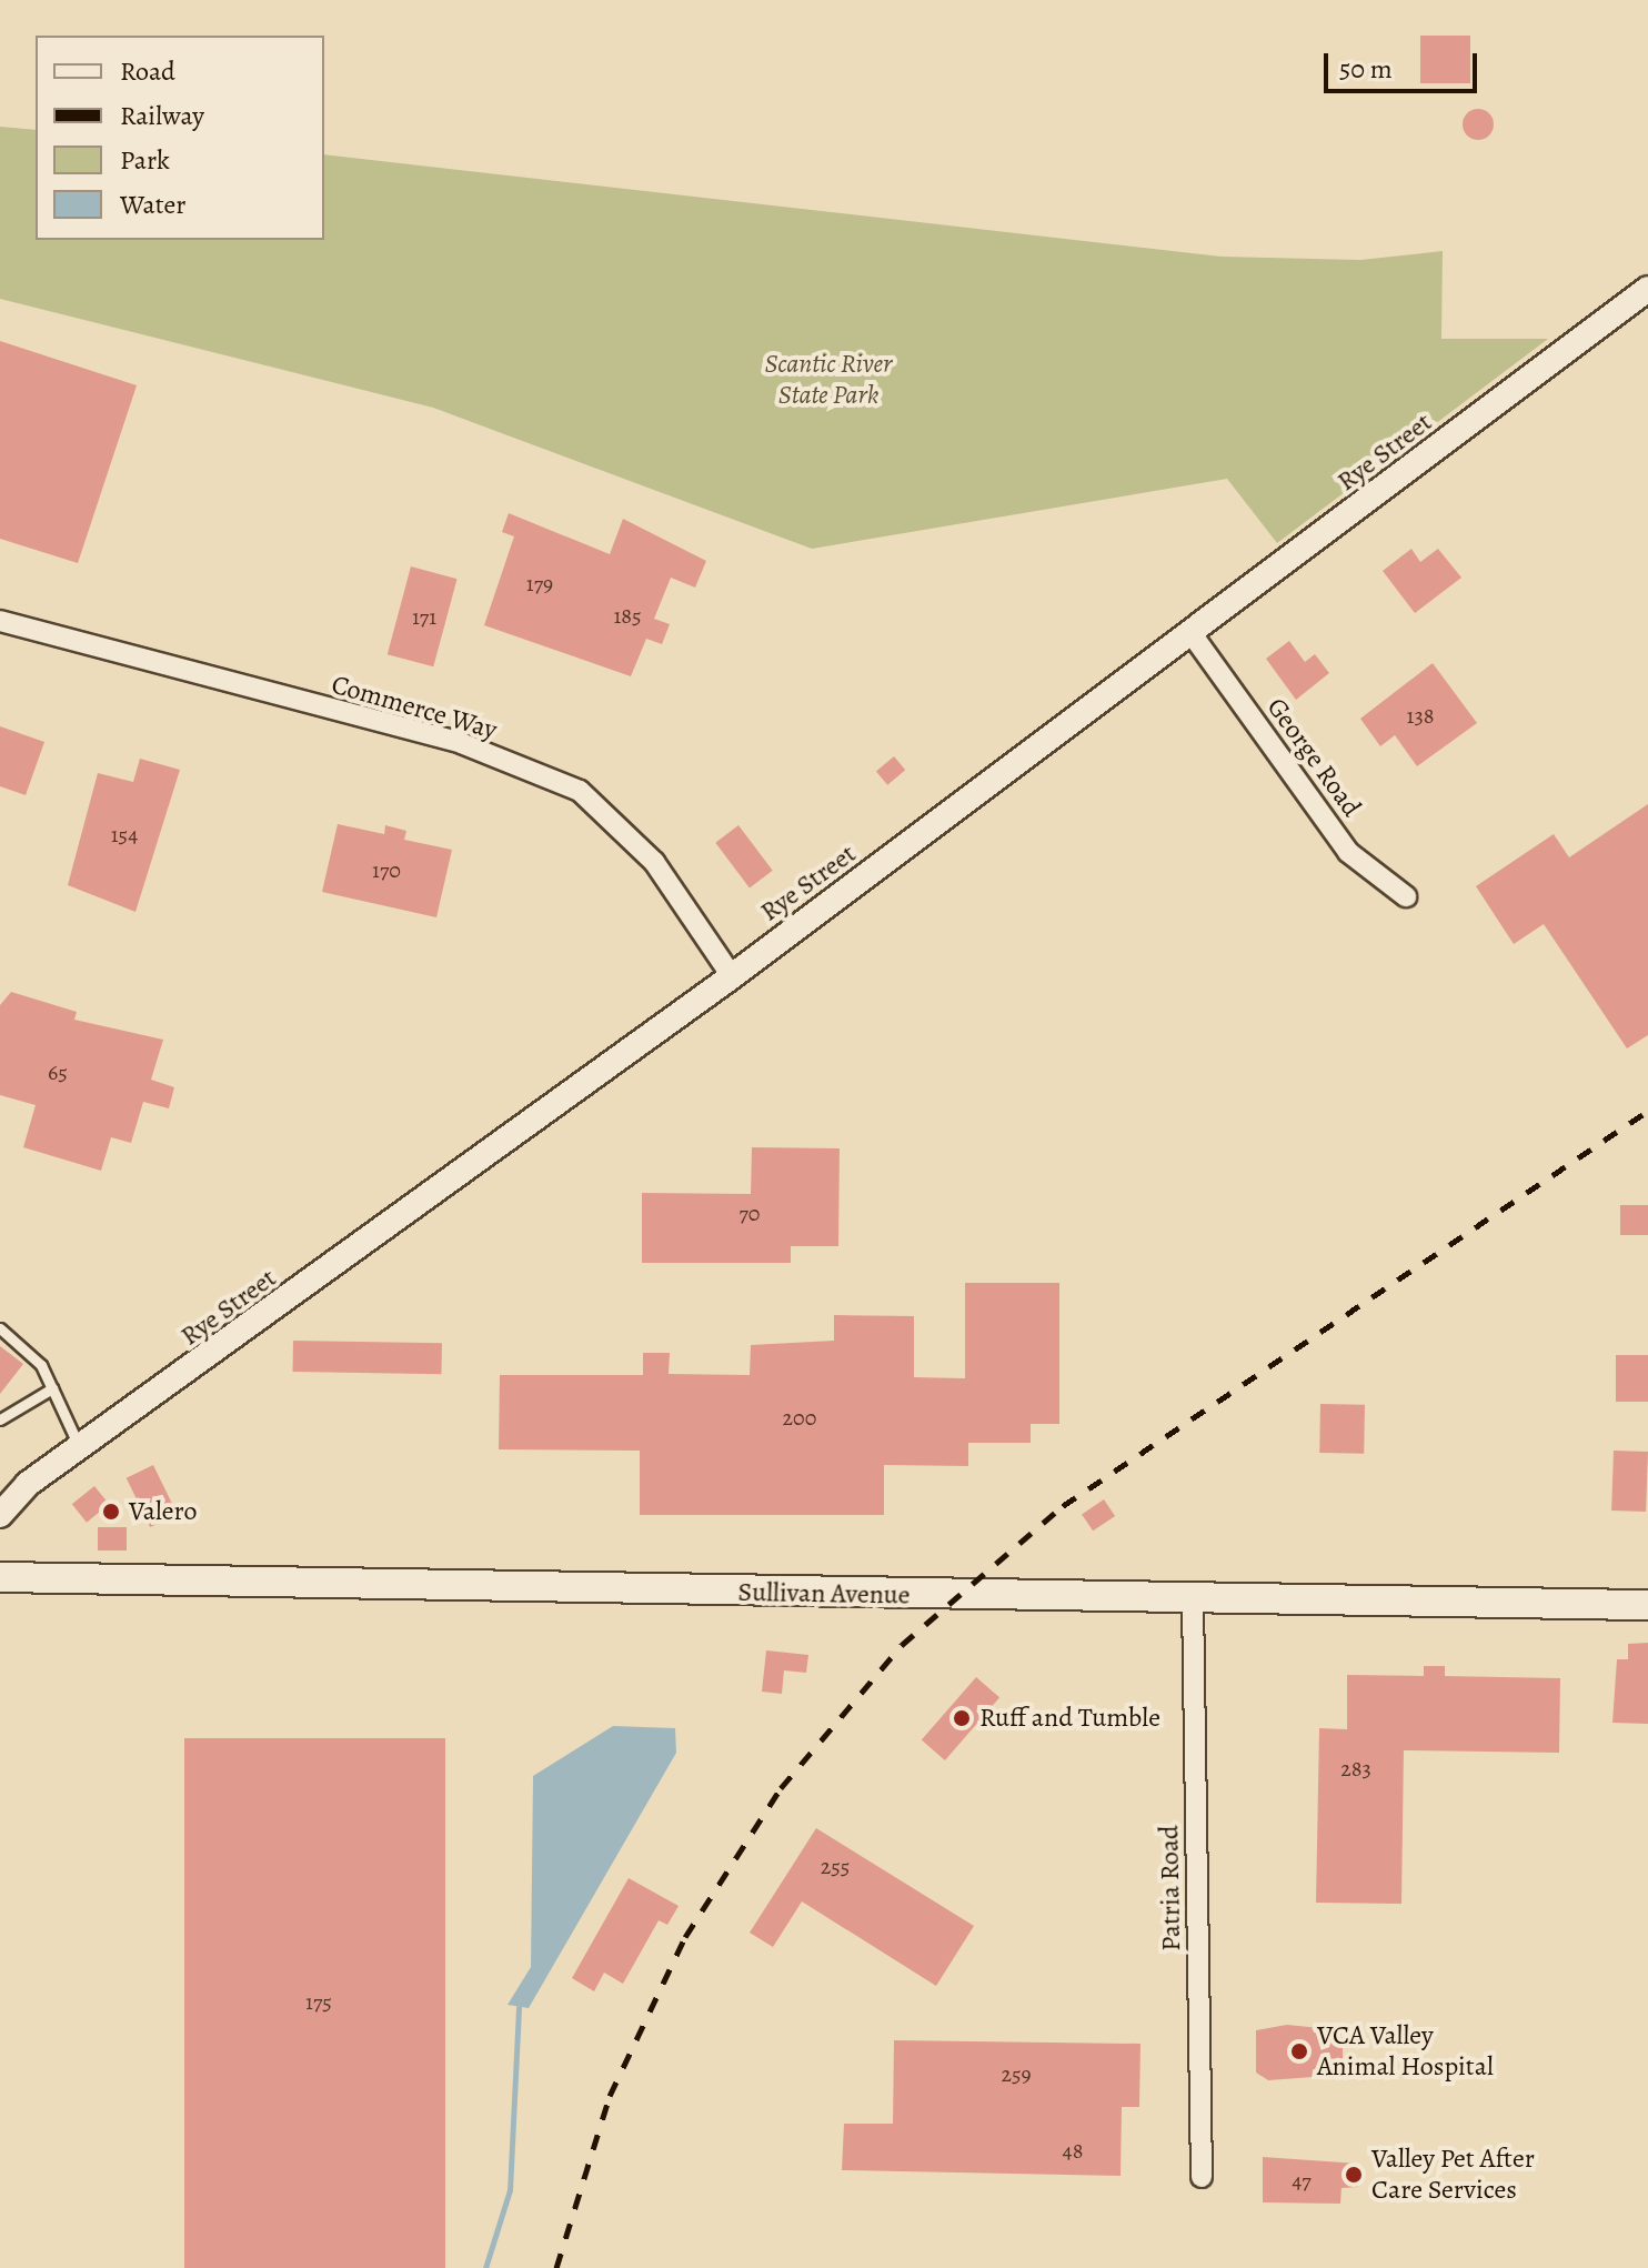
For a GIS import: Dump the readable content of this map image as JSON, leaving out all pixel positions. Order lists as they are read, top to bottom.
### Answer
{
  "streets": {
    "main road": ["Sullivan Avenue"],
    "street": [
      "Rye Street",
      "Commerce Way",
      "George Road",
      "Patria Road"
    ]
  },
  "crossings": [
    ["Rye Street", "Commerce Way"],
    ["Rye Street", "George Road"],
    ["Sullivan Avenue", "Patria Road"]
  ],
  "parks": ["Scantic River State Park"],
  "places": [
    "Valero",
    "Ruff and Tumble",
    "VCA Valley Animal Hospital",
    "Valley Pet After Care Services"
  ],
  "house_numbers": [
    "179",
    "185",
    "171",
    "138",
    "154",
    "170",
    "65",
    "70",
    "200",
    "283",
    "255",
    "175",
    "259",
    "48",
    "47"
  ],
  "legend": [
    "Road",
    "Railway",
    "Park",
    "Water"
  ],
  "scale_bar": "50 m"
}
